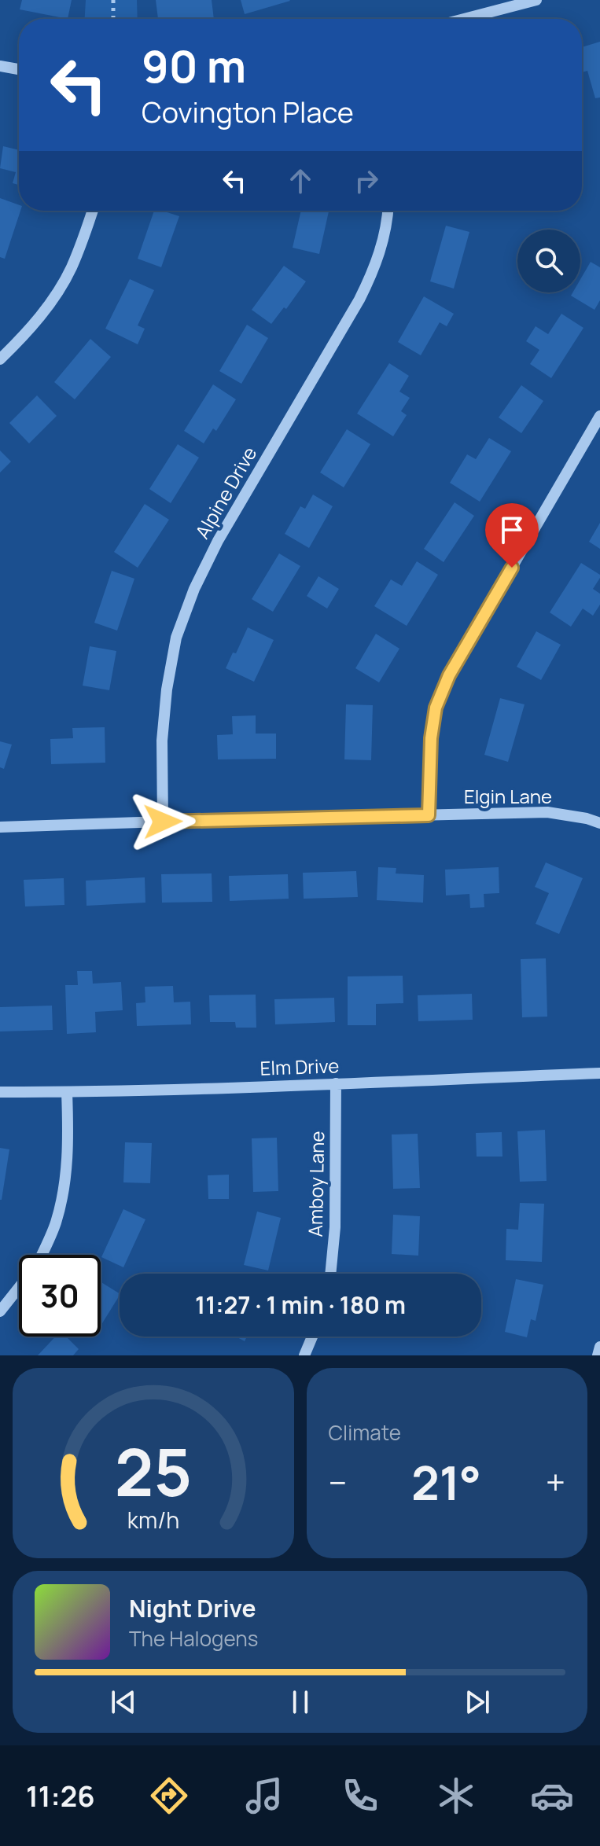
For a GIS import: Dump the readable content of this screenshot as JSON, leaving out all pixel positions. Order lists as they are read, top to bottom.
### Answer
{
  "streets": {
    "street": [
      "Alpine Drive",
      "Elgin Lane",
      "Elm Drive",
      "Amboy Lane"
    ]
  },
  "crossings": [
    ["Alpine Drive", "Elgin Lane"],
    ["Elm Drive", "Amboy Lane"]
  ],
  "page": {
    "turn": ["90 m", "Covington Place"],
    "limit": "30",
    "trip": "11:27 · 1 min · 180 m",
    "tile": "Climate",
    "heat": ["−", "21°", "+"],
    "song": ["Night Drive", "The Halogens"],
    "tabs": "11:26",
    "gauge": ["25", "km/h"]
  }
}
